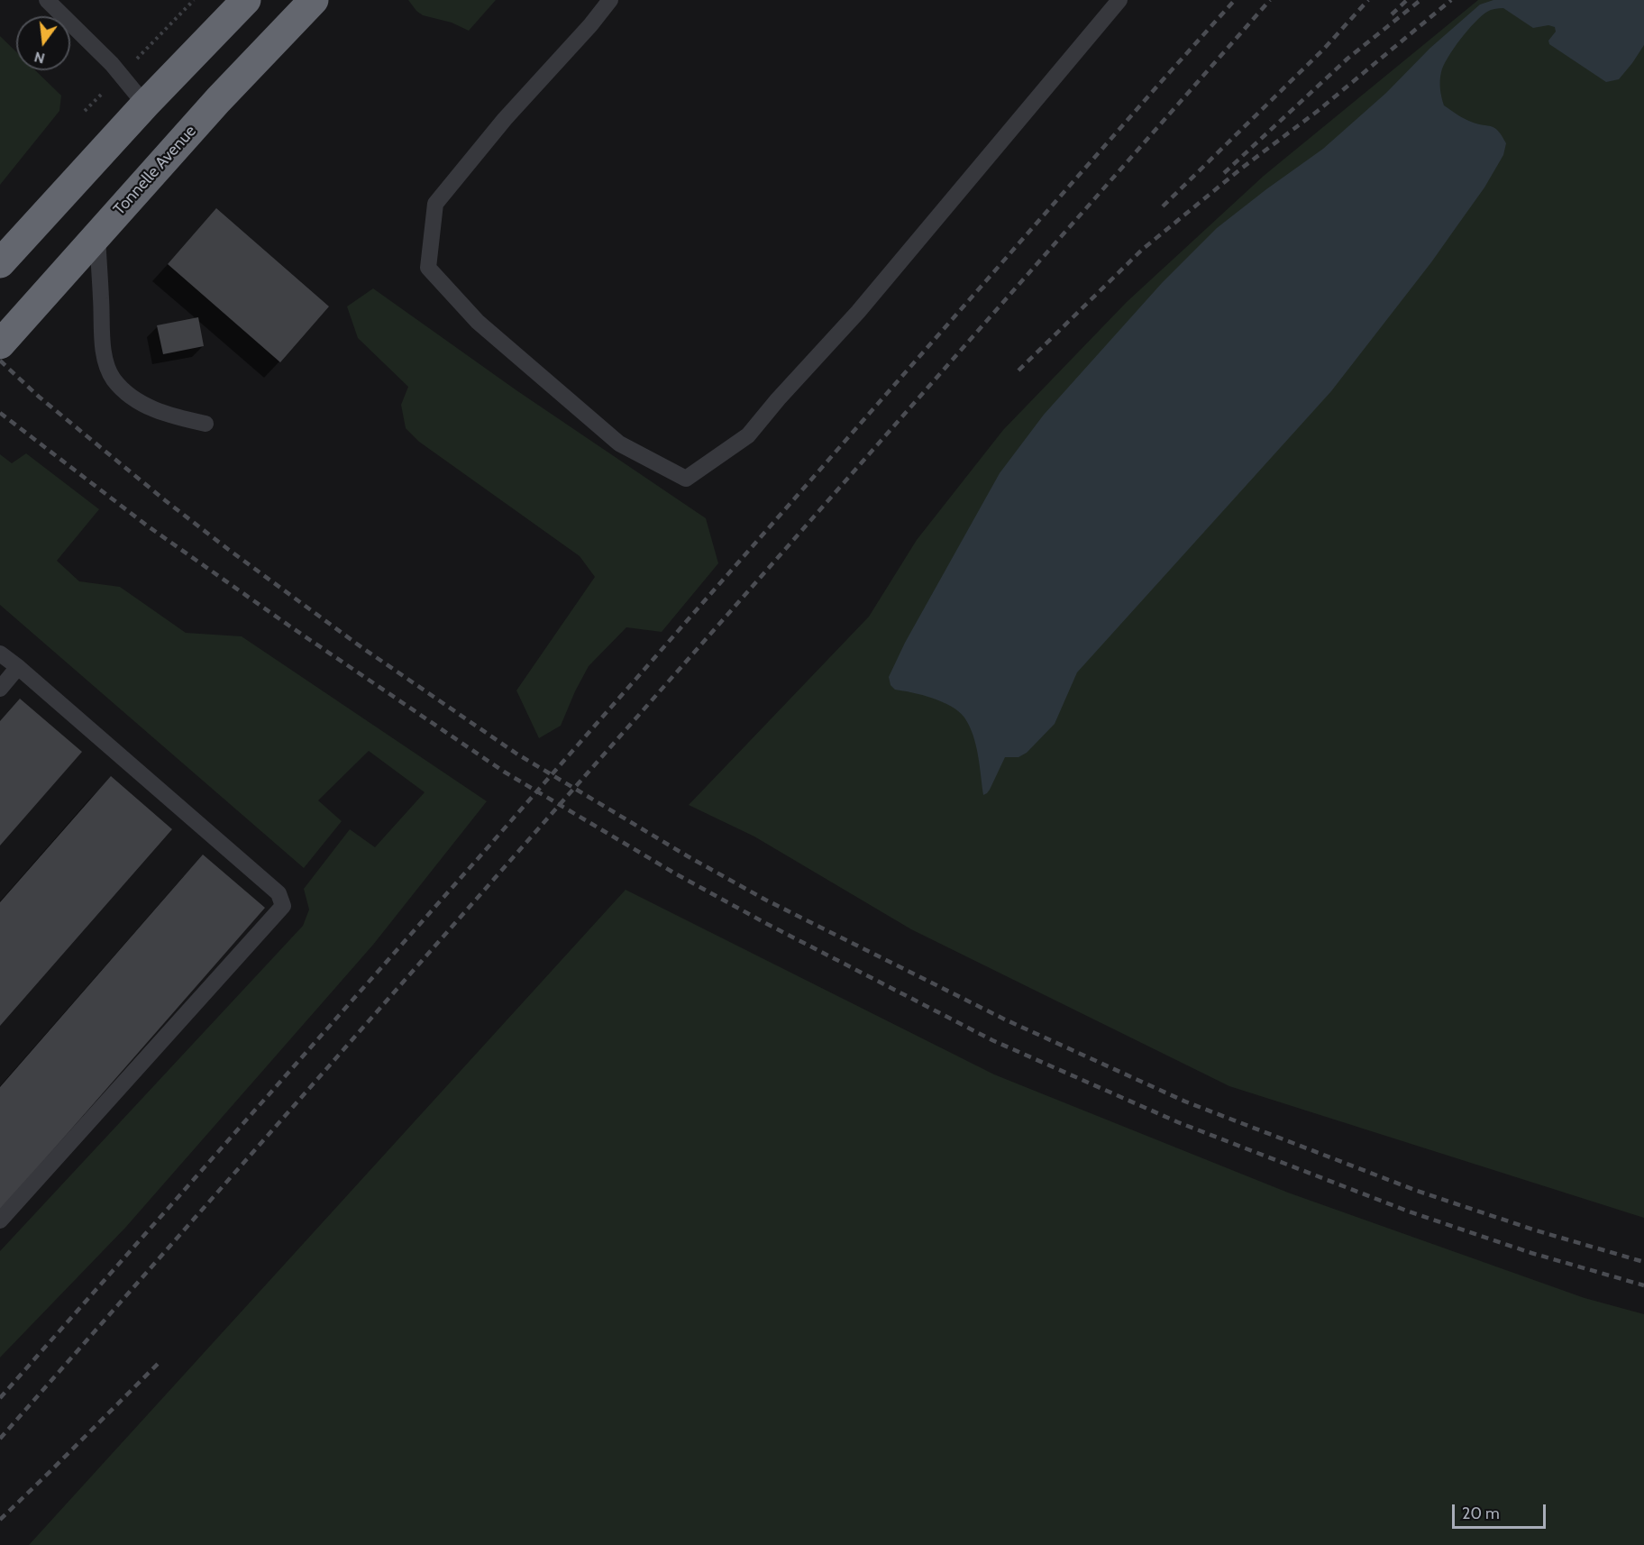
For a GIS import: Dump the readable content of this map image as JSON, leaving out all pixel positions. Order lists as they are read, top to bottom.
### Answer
{
  "streets": {
    "highway": ["Tonnelle Avenue"]
  },
  "scale_bar": "20 m",
  "north": "bottom"
}
